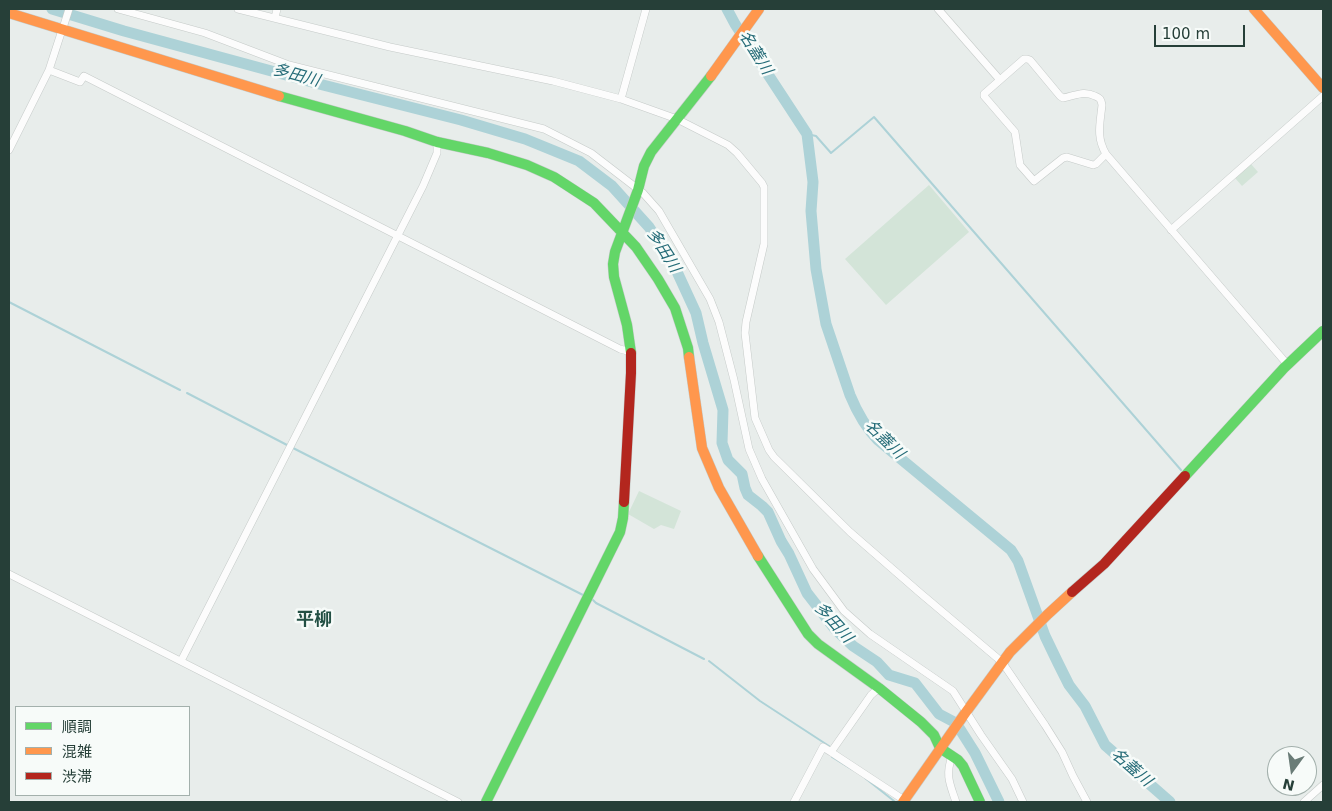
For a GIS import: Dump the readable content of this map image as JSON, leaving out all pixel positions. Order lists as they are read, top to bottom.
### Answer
{
  "districts": ["平柳"],
  "water": ["名蓋川", "多田川"],
  "legend": ["順調", "混雑", "渋滞"],
  "scale_bar": "100 m",
  "north": "bottom"
}
